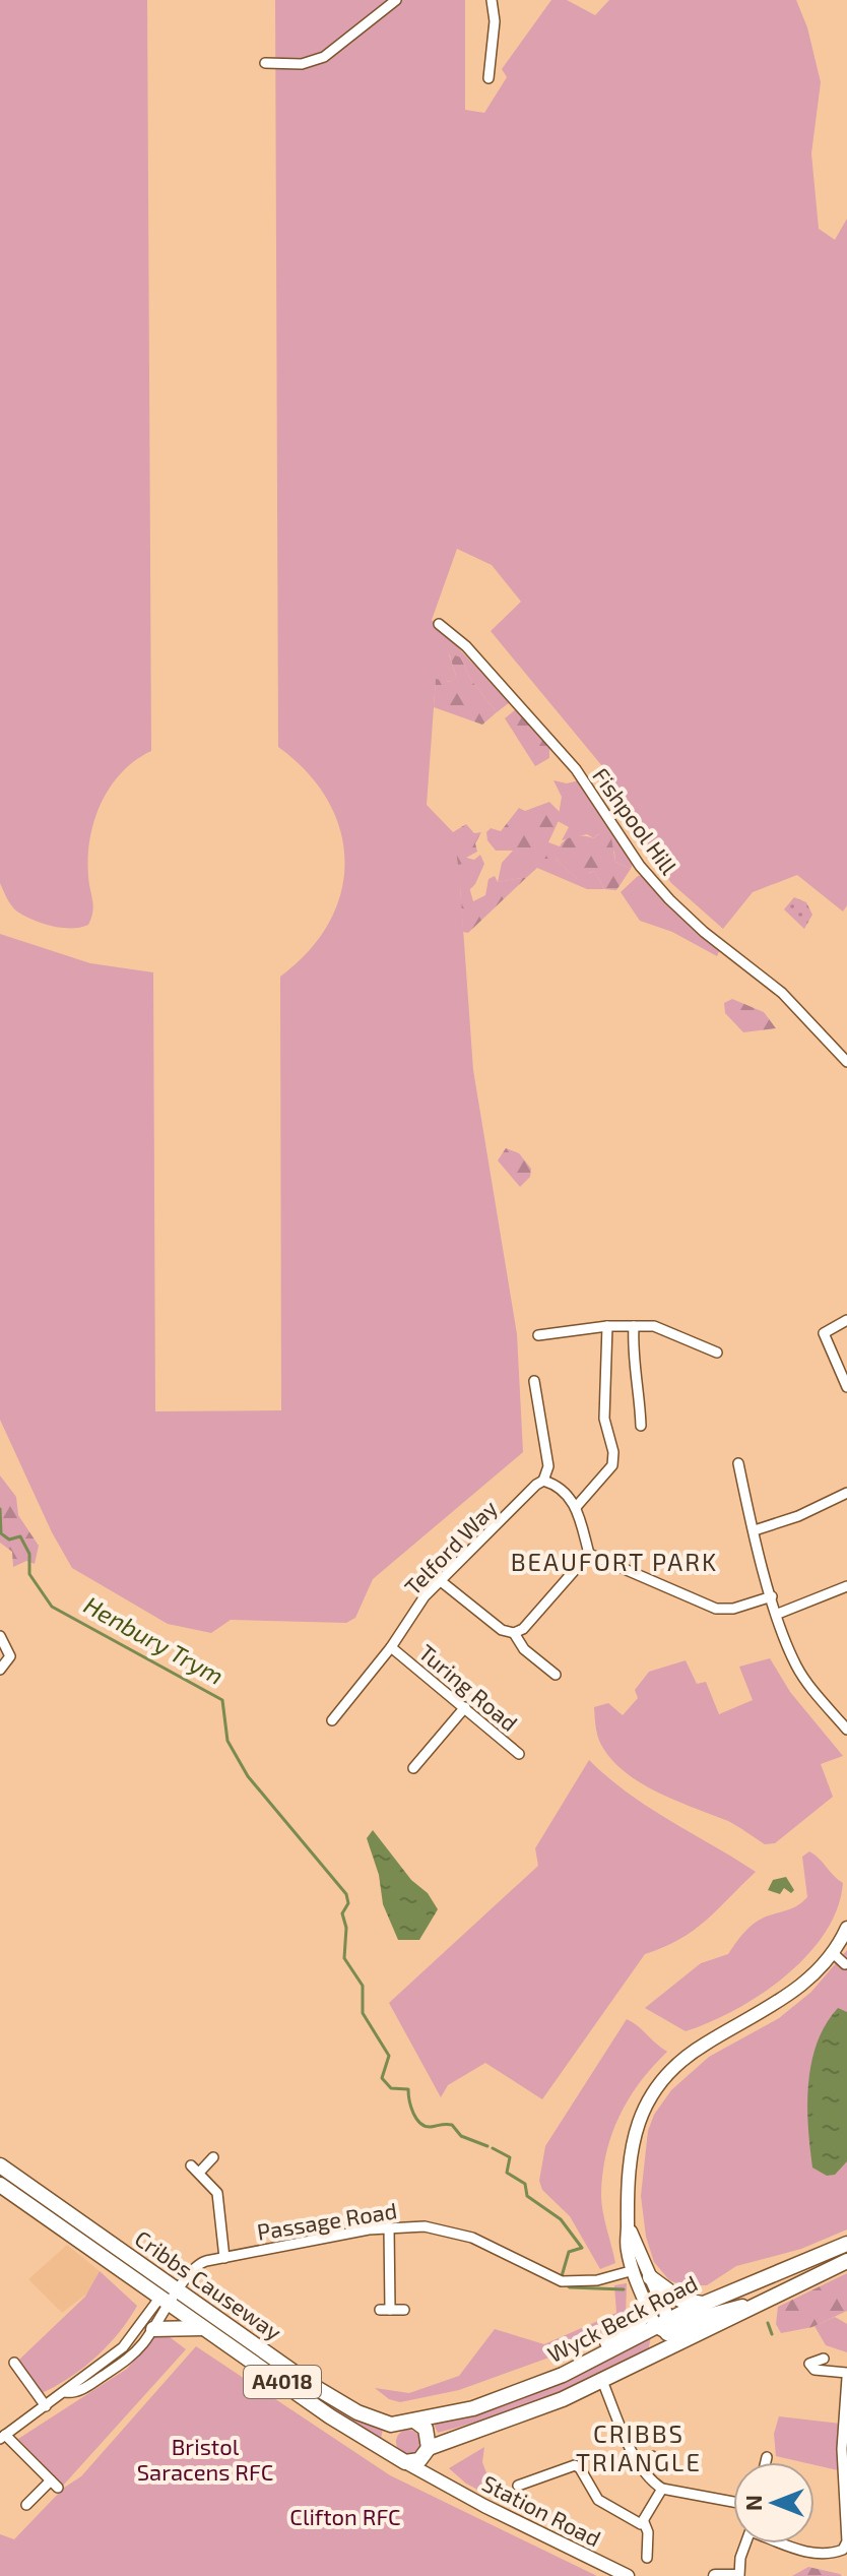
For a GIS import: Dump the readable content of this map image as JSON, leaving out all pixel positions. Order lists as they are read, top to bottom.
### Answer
{
  "streets": {
    "main road": ["Cribbs Causeway", "Wyck Beck Road", "A4018"],
    "street": [
      "Fishpool Hill",
      "Telford Way",
      "Turing Road",
      "Passage Road",
      "Station Road"
    ]
  },
  "crossings": [
    ["Telford Way", "Turing Road"],
    ["Passage Road", "Cribbs Causeway"],
    ["Cribbs Causeway", "Wyck Beck Road"],
    ["Cribbs Causeway", "Station Road"],
    ["Wyck Beck Road", "Station Road"]
  ],
  "districts": ["BEAUFORT PARK", "CRIBBS TRIANGLE"],
  "water": ["Henbury Trym"],
  "parks": ["Bristol Saracens RFC", "Clifton RFC"],
  "north": "left"
}
